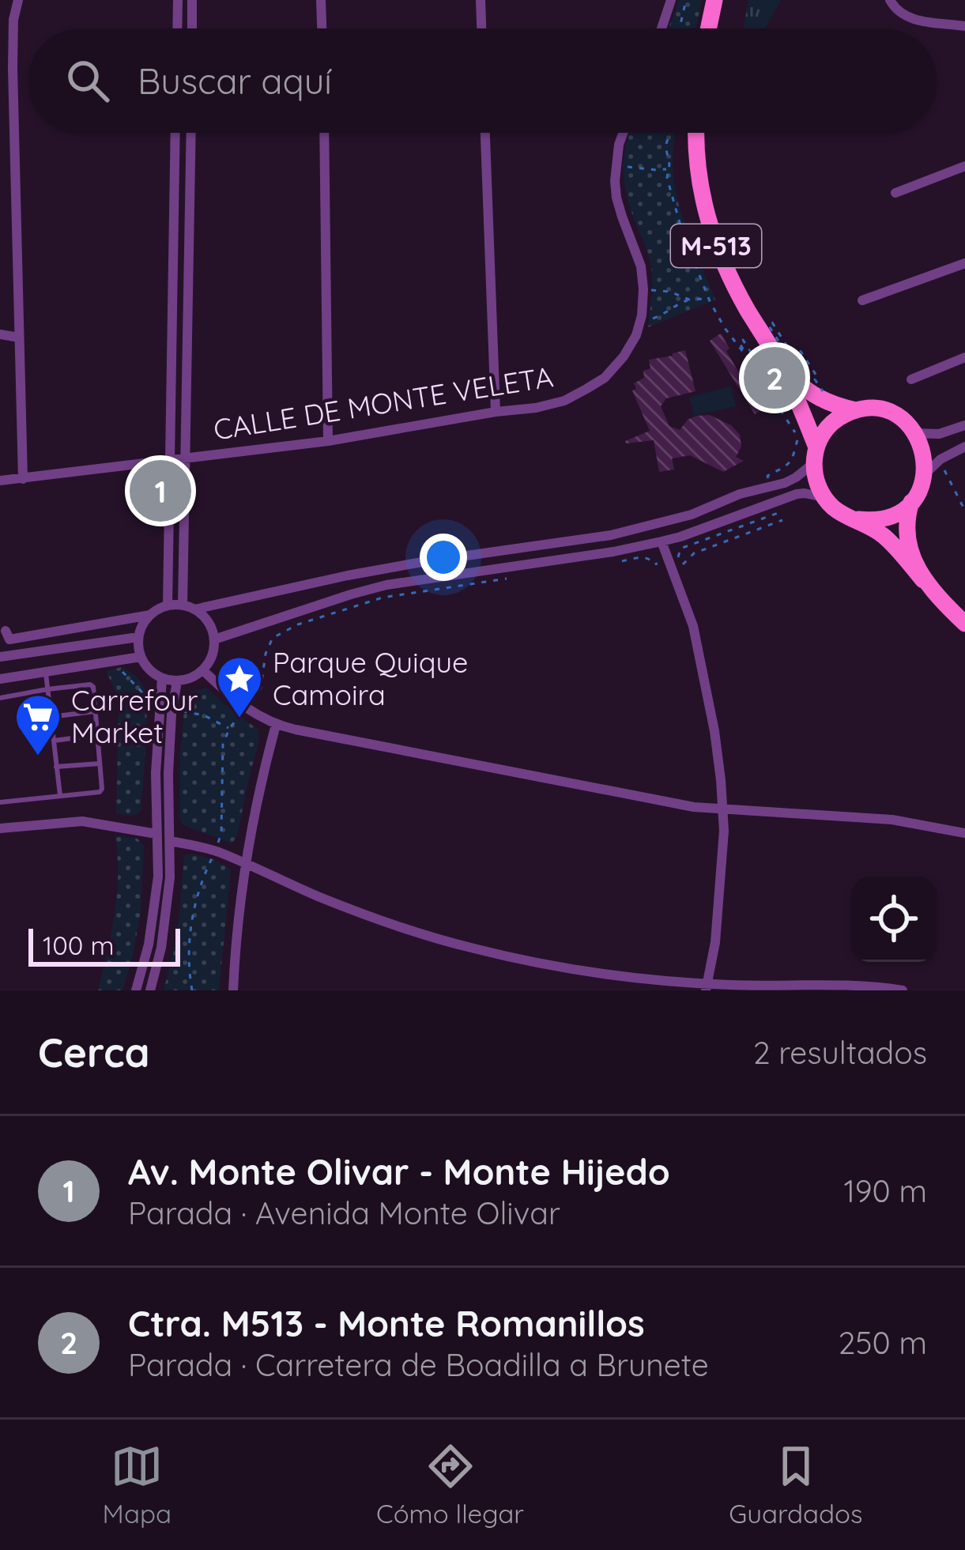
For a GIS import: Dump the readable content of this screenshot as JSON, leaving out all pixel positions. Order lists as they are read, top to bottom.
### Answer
{
  "streets": {
    "main road": ["M-513"],
    "street": ["CALLE DE MONTE VELETA"]
  },
  "places": {
    "place": ["Parque Quique Camoira"],
    "supermarket": ["Carrefour Market"]
  },
  "scale_bar": "100 m",
  "page": {
    "search": "Buscar aquí",
    "pins": ["2", "1"],
    "scale": "100 m",
    "heading": ["Cerca", "2 resultados"],
    "list": [
      {
        "mark": "1",
        "name": "Av. Monte Olivar - Monte Hijedo",
        "note": "Parada · Avenida Monte Olivar",
        "value": "190 m"
      },
      {
        "mark": "2",
        "name": "Ctra. M513 - Monte Romanillos",
        "note": "Parada · Carretera de Boadilla a Brunete",
        "value": "250 m"
      }
    ],
    "nav": ["Mapa", "Cómo llegar", "Guardados"]
  }
}
